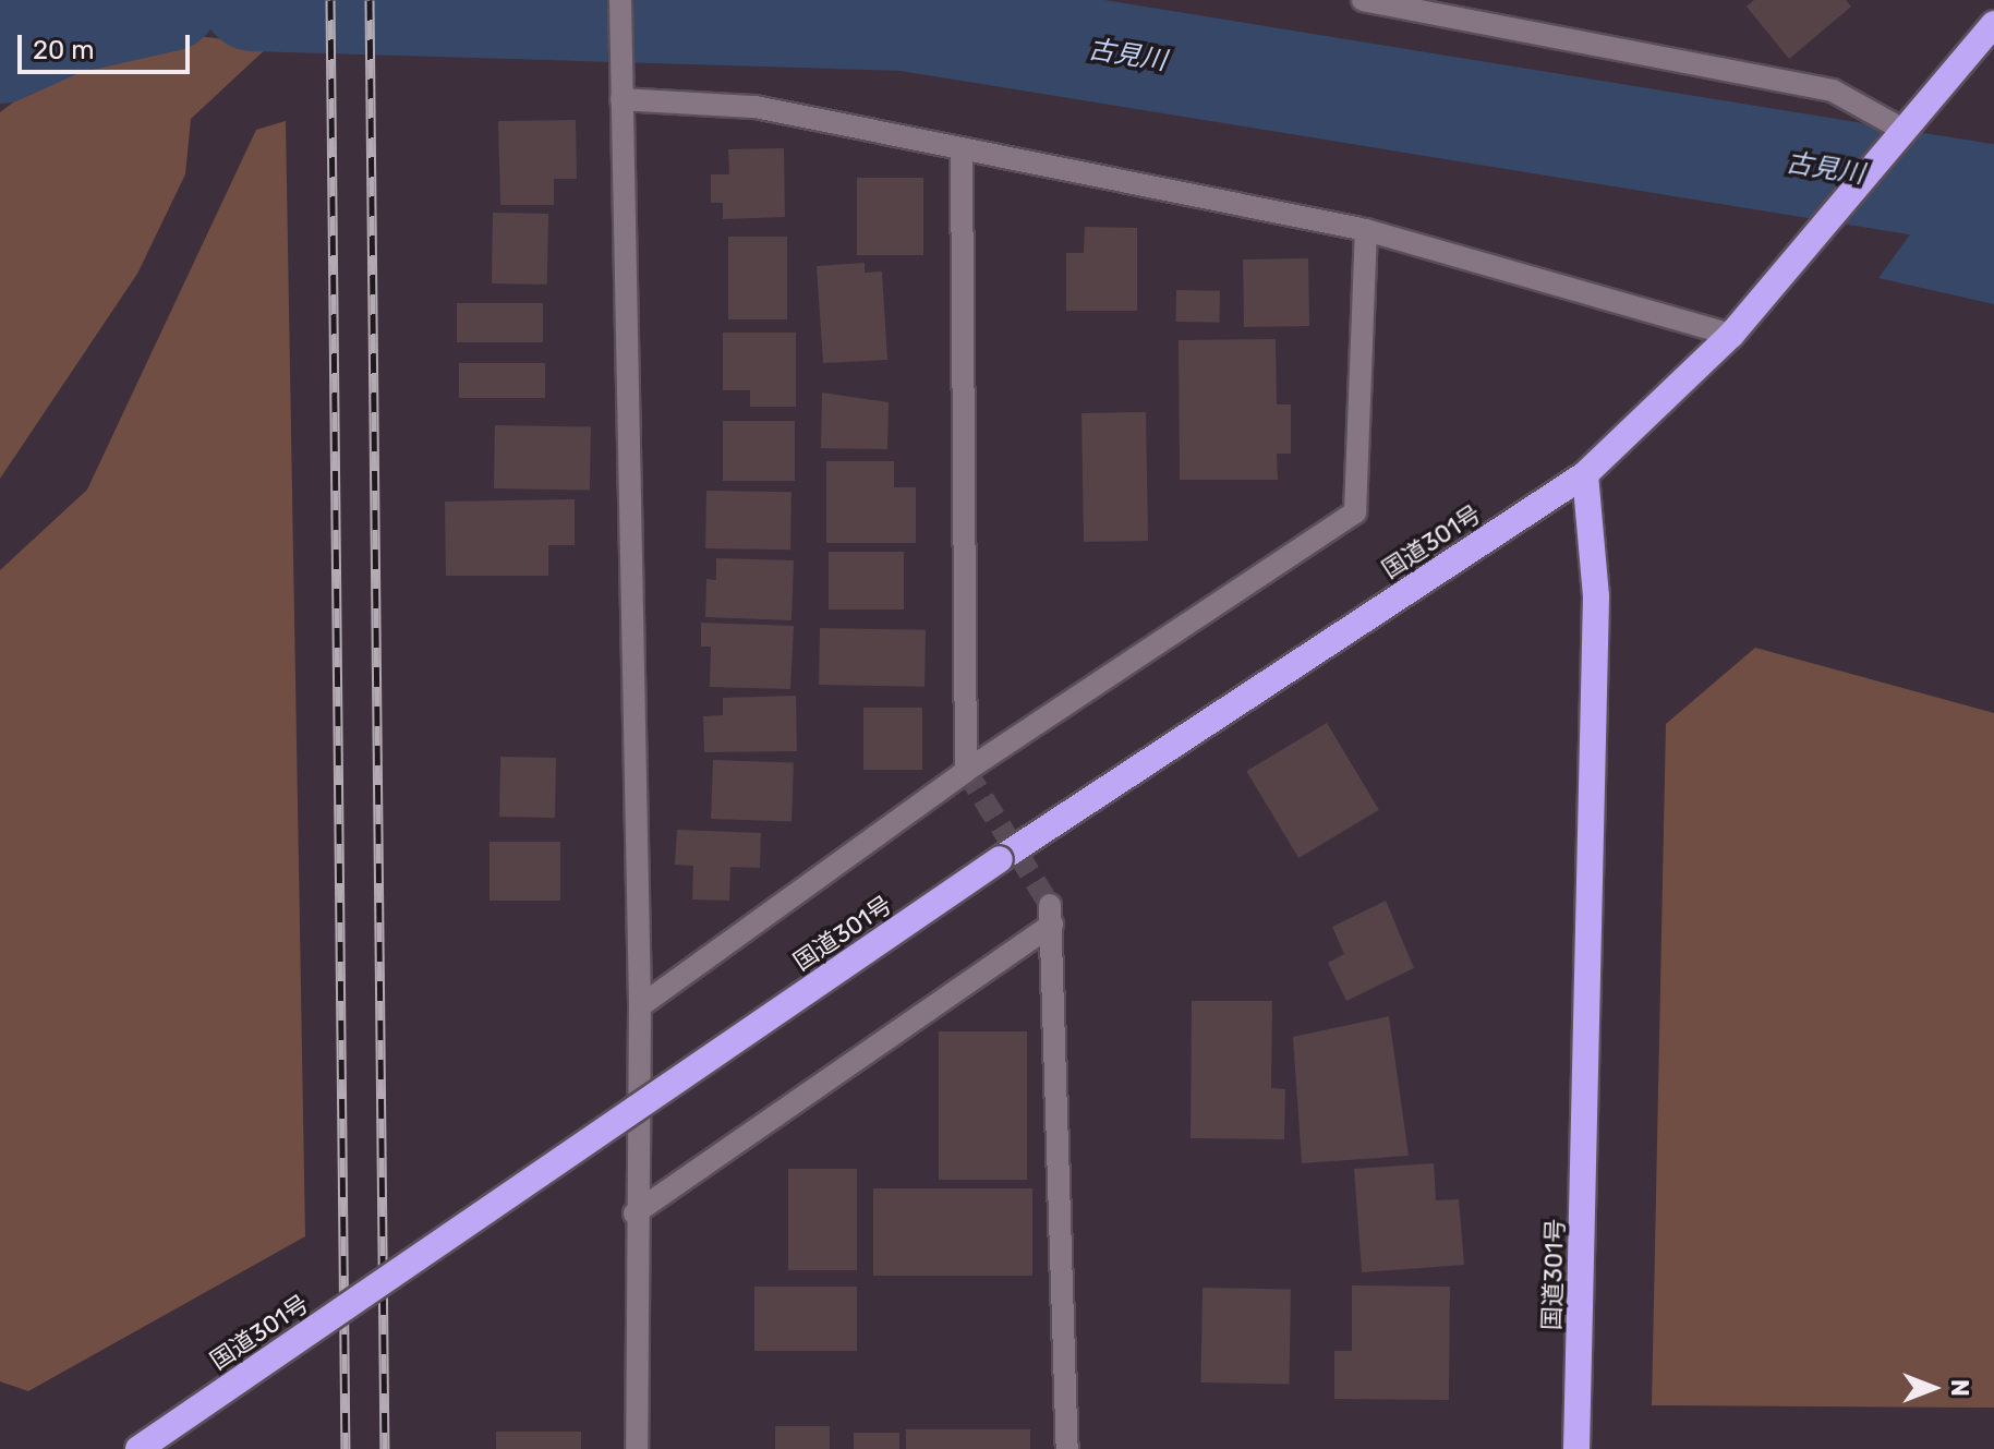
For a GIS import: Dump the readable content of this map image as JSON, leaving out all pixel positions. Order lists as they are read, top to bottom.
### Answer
{
  "streets": {
    "highway": ["国道301号"]
  },
  "water": ["古見川"],
  "scale_bar": "20 m",
  "north": "right"
}
